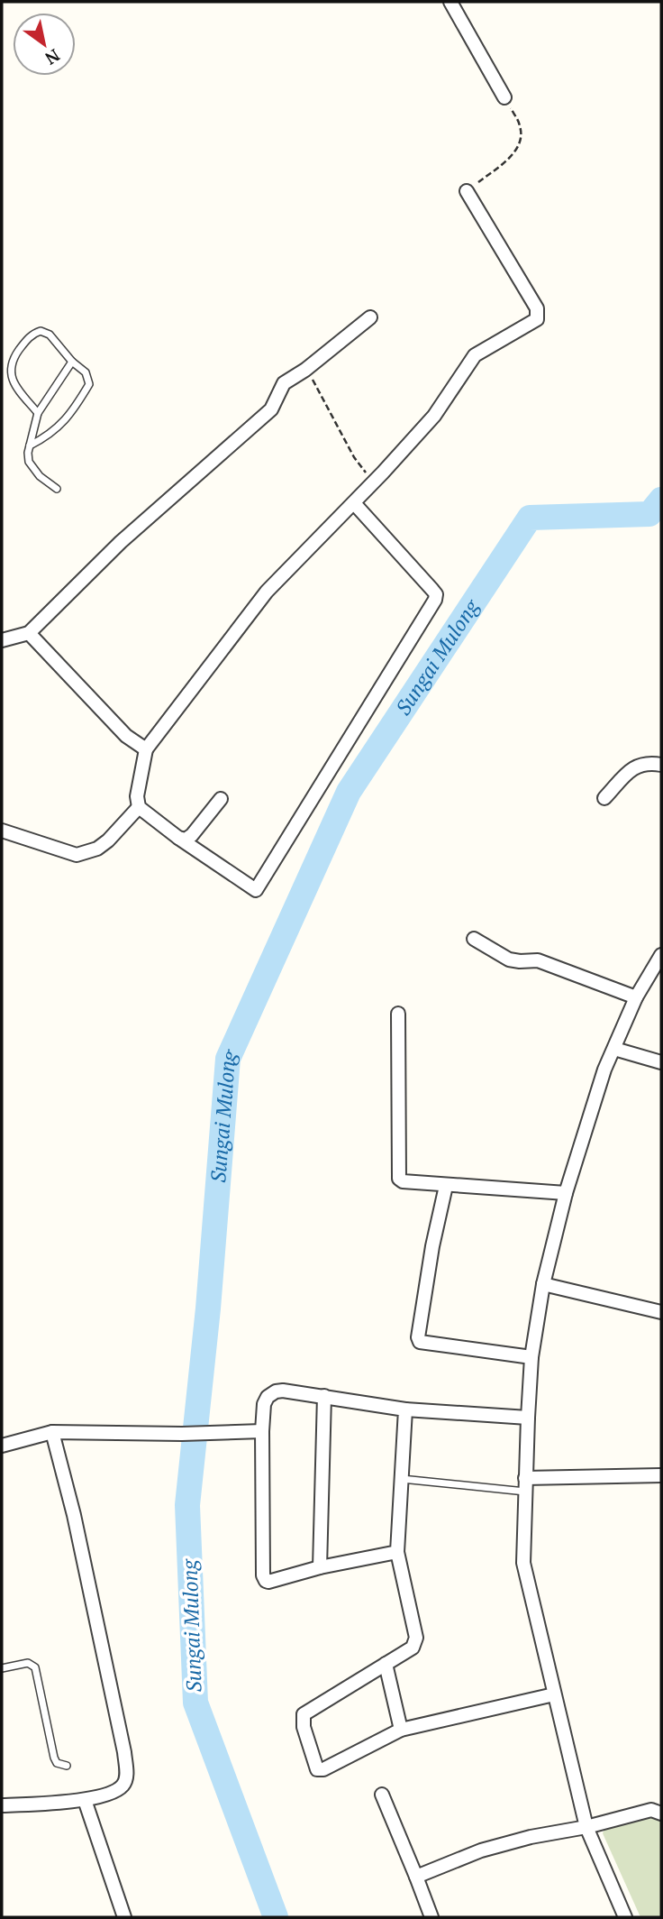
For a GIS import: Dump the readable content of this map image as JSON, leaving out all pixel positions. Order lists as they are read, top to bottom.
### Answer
{
  "water": ["Sungai Mulong"],
  "north": "bottom right"
}
